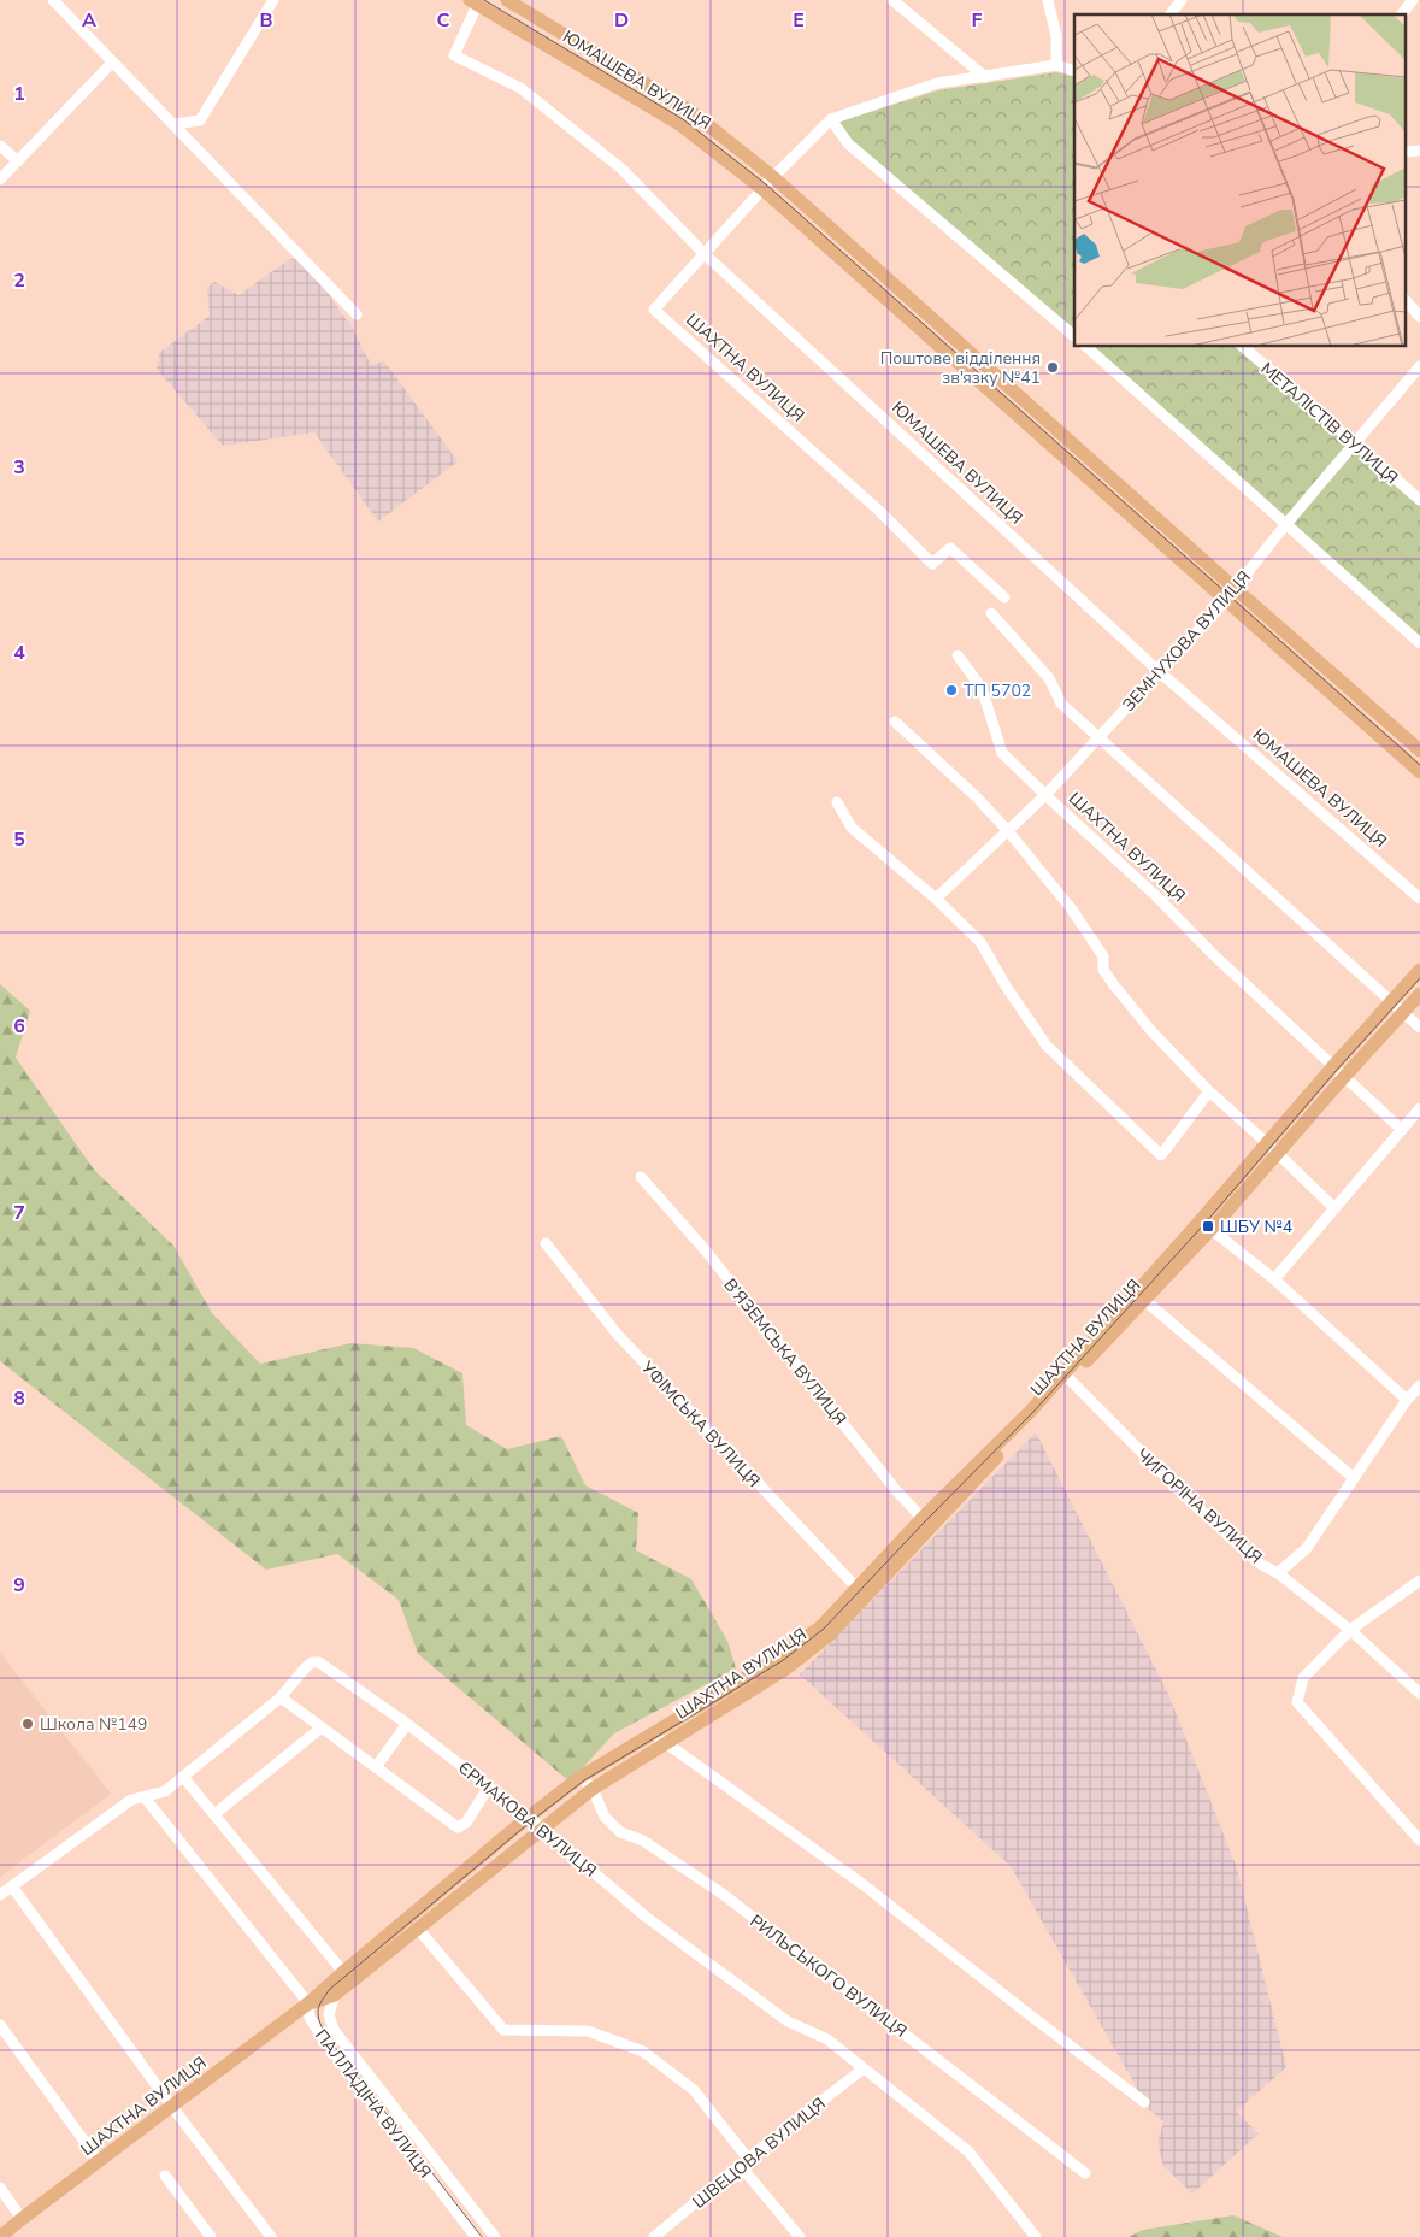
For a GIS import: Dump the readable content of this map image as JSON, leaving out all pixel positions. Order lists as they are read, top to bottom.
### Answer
{
  "streets": {
    "main road": ["ЮМАШЕВА ВУЛИЦЯ", "ШАХТНА ВУЛИЦЯ"],
    "street": [
      "МЕТАЛІСТІВ ВУЛИЦЯ",
      "ЗЕМНУХОВА ВУЛИЦЯ",
      "В’ЯЗЕМСЬКА ВУЛИЦЯ",
      "УФІМСЬКА ВУЛИЦЯ",
      "ЧИГОРІНА ВУЛИЦЯ",
      "ЄРМАКОВА ВУЛИЦЯ",
      "РИЛЬСЬКОГО ВУЛИЦЯ",
      "ПАЛЛАДІНА ВУЛИЦЯ",
      "ШВЕЦОВА ВУЛИЦЯ"
    ]
  },
  "crossings": [
    ["ЮМАШЕВА ВУЛИЦЯ", "ШАХТНА ВУЛИЦЯ"],
    ["ЮМАШЕВА ВУЛИЦЯ", "ЗЕМНУХОВА ВУЛИЦЯ"],
    ["ШАХТНА ВУЛИЦЯ", "ЗЕМНУХОВА ВУЛИЦЯ"],
    ["ШАХТНА ВУЛИЦЯ", "В’ЯЗЕМСЬКА ВУЛИЦЯ"],
    ["ШАХТНА ВУЛИЦЯ", "УФІМСЬКА ВУЛИЦЯ"],
    ["ШАХТНА ВУЛИЦЯ", "ЧИГОРІНА ВУЛИЦЯ"],
    ["ШАХТНА ВУЛИЦЯ", "ЄРМАКОВА ВУЛИЦЯ"],
    ["ШАХТНА ВУЛИЦЯ", "РИЛЬСЬКОГО ВУЛИЦЯ"],
    ["ШАХТНА ВУЛИЦЯ", "ПАЛЛАДІНА ВУЛИЦЯ"],
    ["МЕТАЛІСТІВ ВУЛИЦЯ", "ЗЕМНУХОВА ВУЛИЦЯ"],
    ["ЄРМАКОВА ВУЛИЦЯ", "ПАЛЛАДІНА ВУЛИЦЯ"],
    ["ЄРМАКОВА ВУЛИЦЯ", "ШВЕЦОВА ВУЛИЦЯ"]
  ],
  "places": {
    "other": ["Поштове відділення зв'язку №41", "ТП 5702", "Школа №149"],
    "transit": ["ШБУ №4"]
  },
  "grid": {
    "columns": [
      "A",
      "B",
      "C",
      "D",
      "E",
      "F"
    ],
    "rows": [
      "1",
      "2",
      "3",
      "4",
      "5",
      "6",
      "7",
      "8",
      "9"
    ]
  }
}
